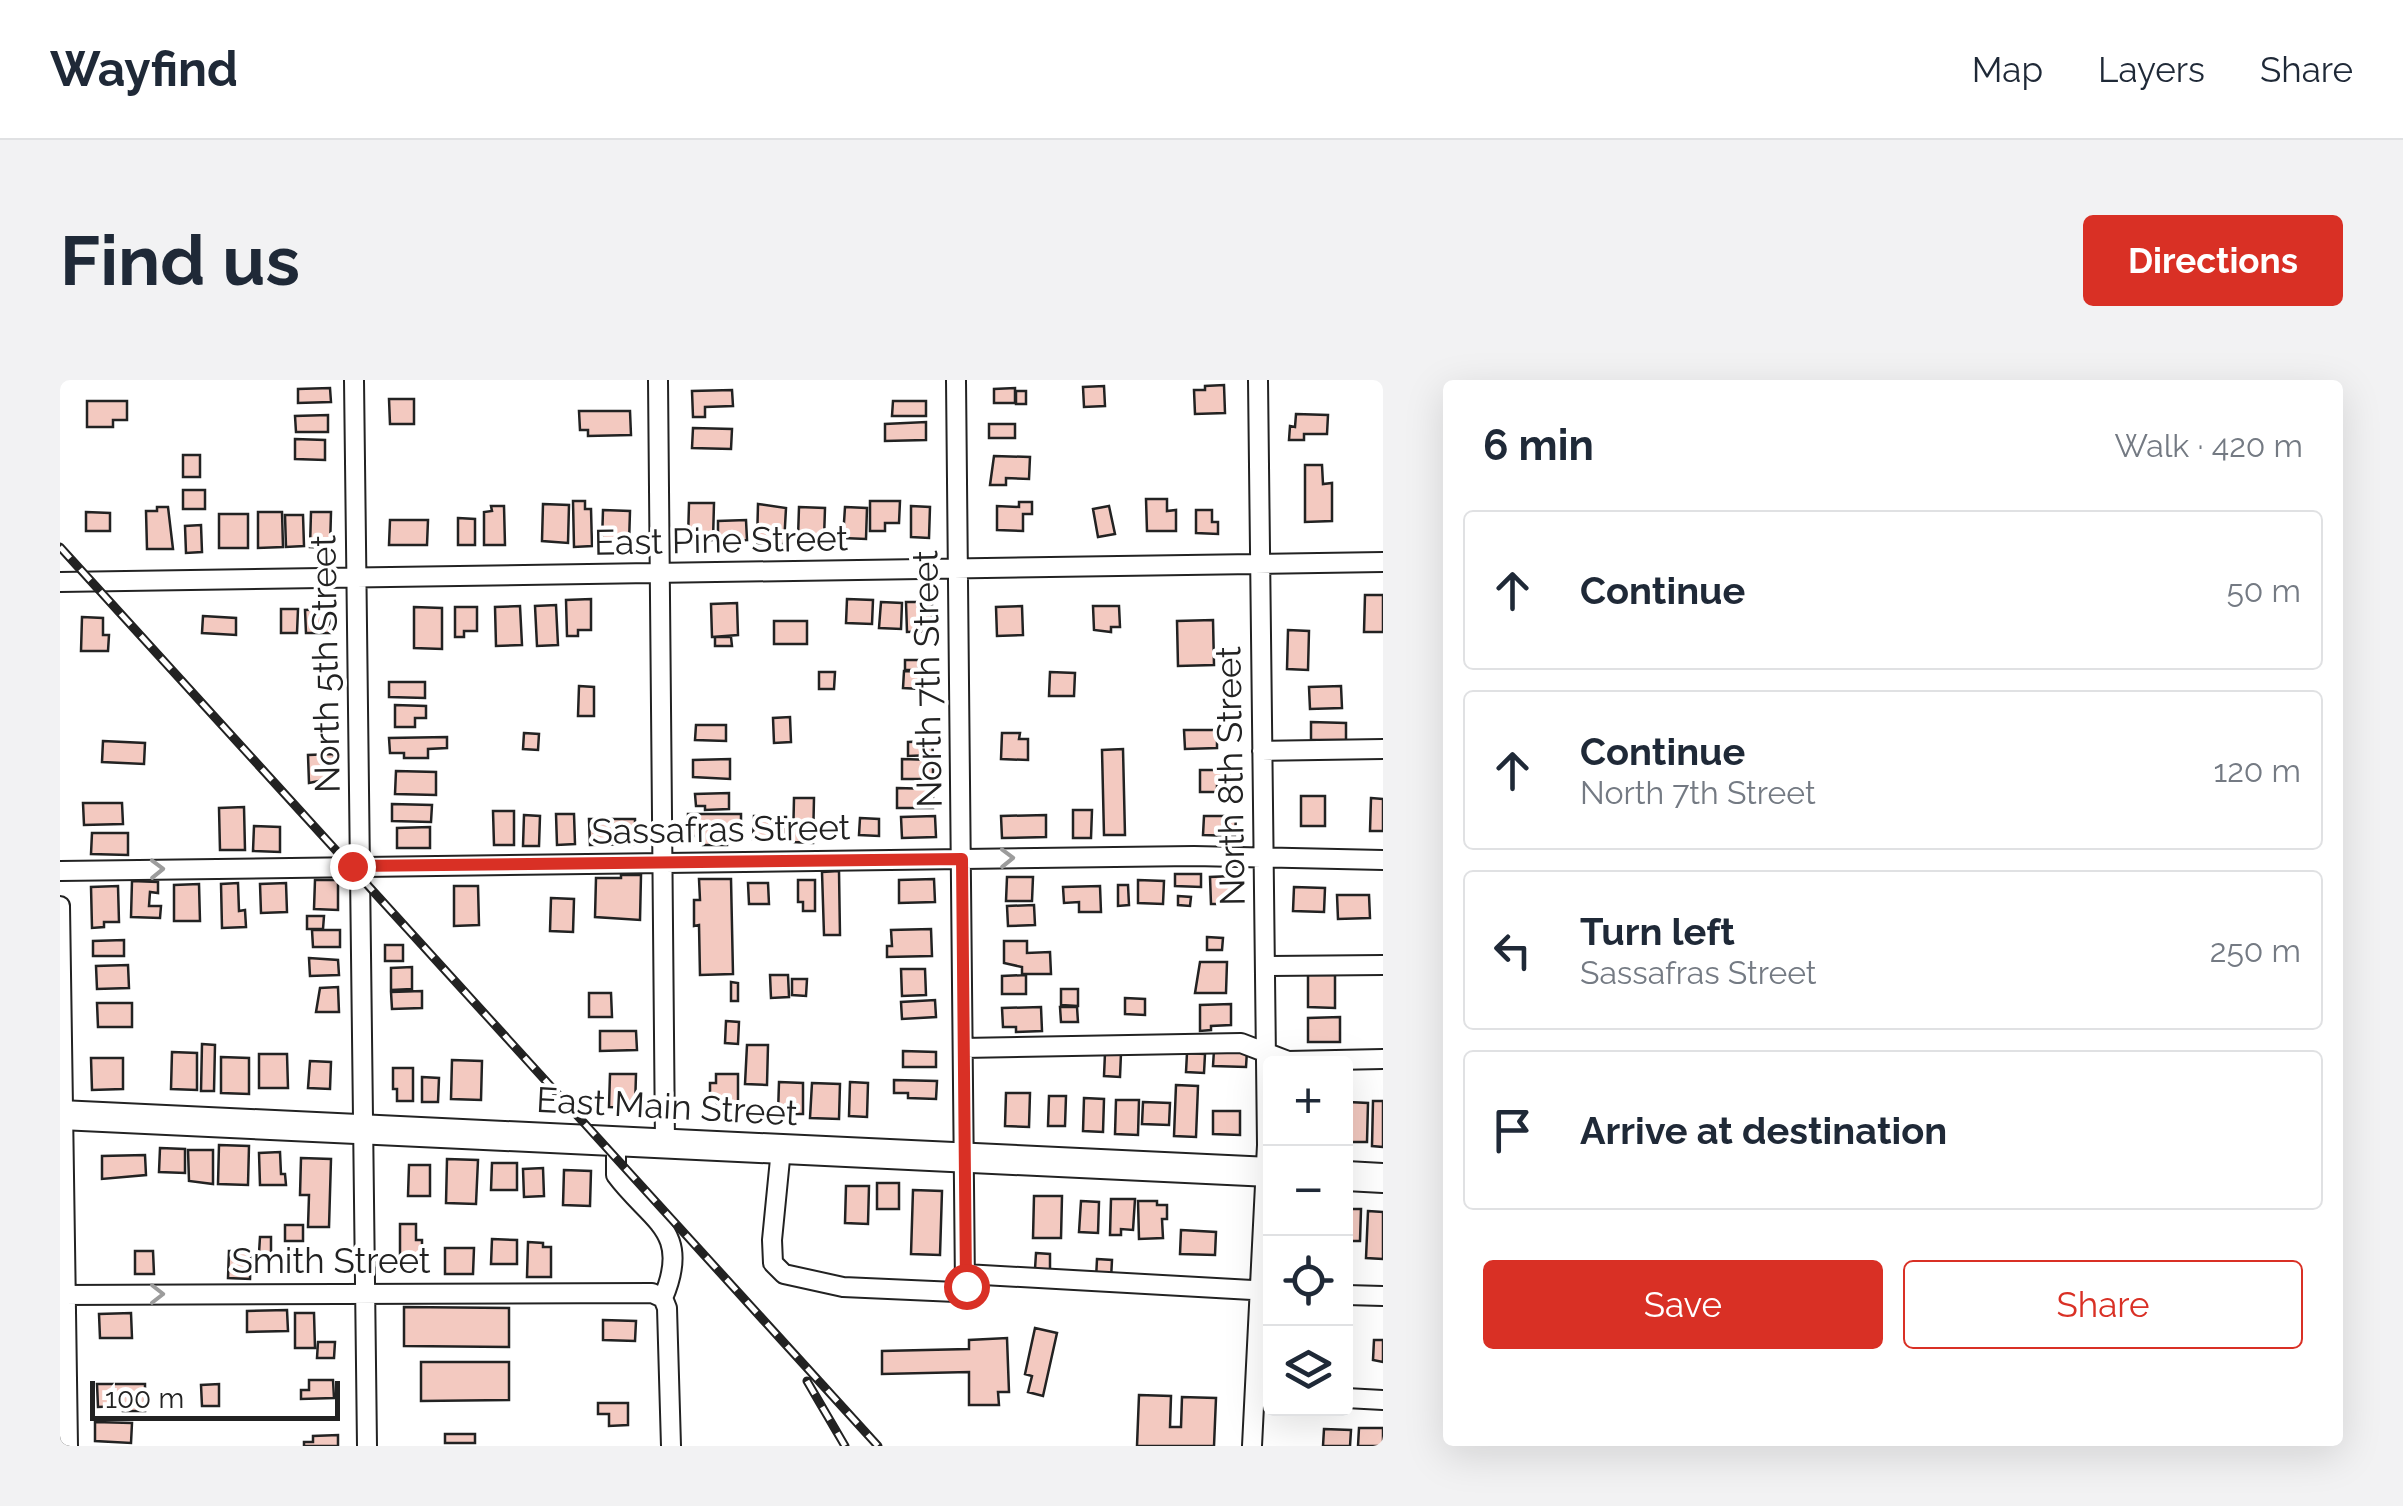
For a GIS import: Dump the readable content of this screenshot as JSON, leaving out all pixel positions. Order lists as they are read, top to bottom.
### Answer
{
  "streets": {
    "highway": ["East Main Street"],
    "street": [
      "East Pine Street",
      "North 5th Street",
      "North 7th Street",
      "North 8th Street",
      "Sassafras Street",
      "Smith Street"
    ]
  },
  "crossings": [
    ["East Pine Street", "North 5th Street"],
    ["East Pine Street", "North 7th Street"],
    ["East Pine Street", "North 8th Street"],
    ["North 5th Street", "Sassafras Street"],
    ["North 5th Street", "East Main Street"],
    ["North 5th Street", "Smith Street"],
    ["North 7th Street", "Sassafras Street"],
    ["North 7th Street", "East Main Street"],
    ["North 8th Street", "Sassafras Street"]
  ],
  "one_way": ["Sassafras Street", "Smith Street"],
  "scale_bar": "100 m",
  "page": {
    "header": "Wayfind",
    "nav": ["Map", "Layers", "Share"],
    "buttons": [
      "Directions",
      ["Save", "Share"]
    ],
    "title": "Find us",
    "heading": ["6 min", "Walk · 420 m"],
    "list": [
      ["Continue", "50 m"],
      ["Continue", "North 7th Street", "120 m"],
      ["Turn left", "Sassafras Street", "250 m"],
      "Arrive at destination"
    ],
    "map_buttons": ["+", "−"],
    "scale": "100 m"
  }
}
